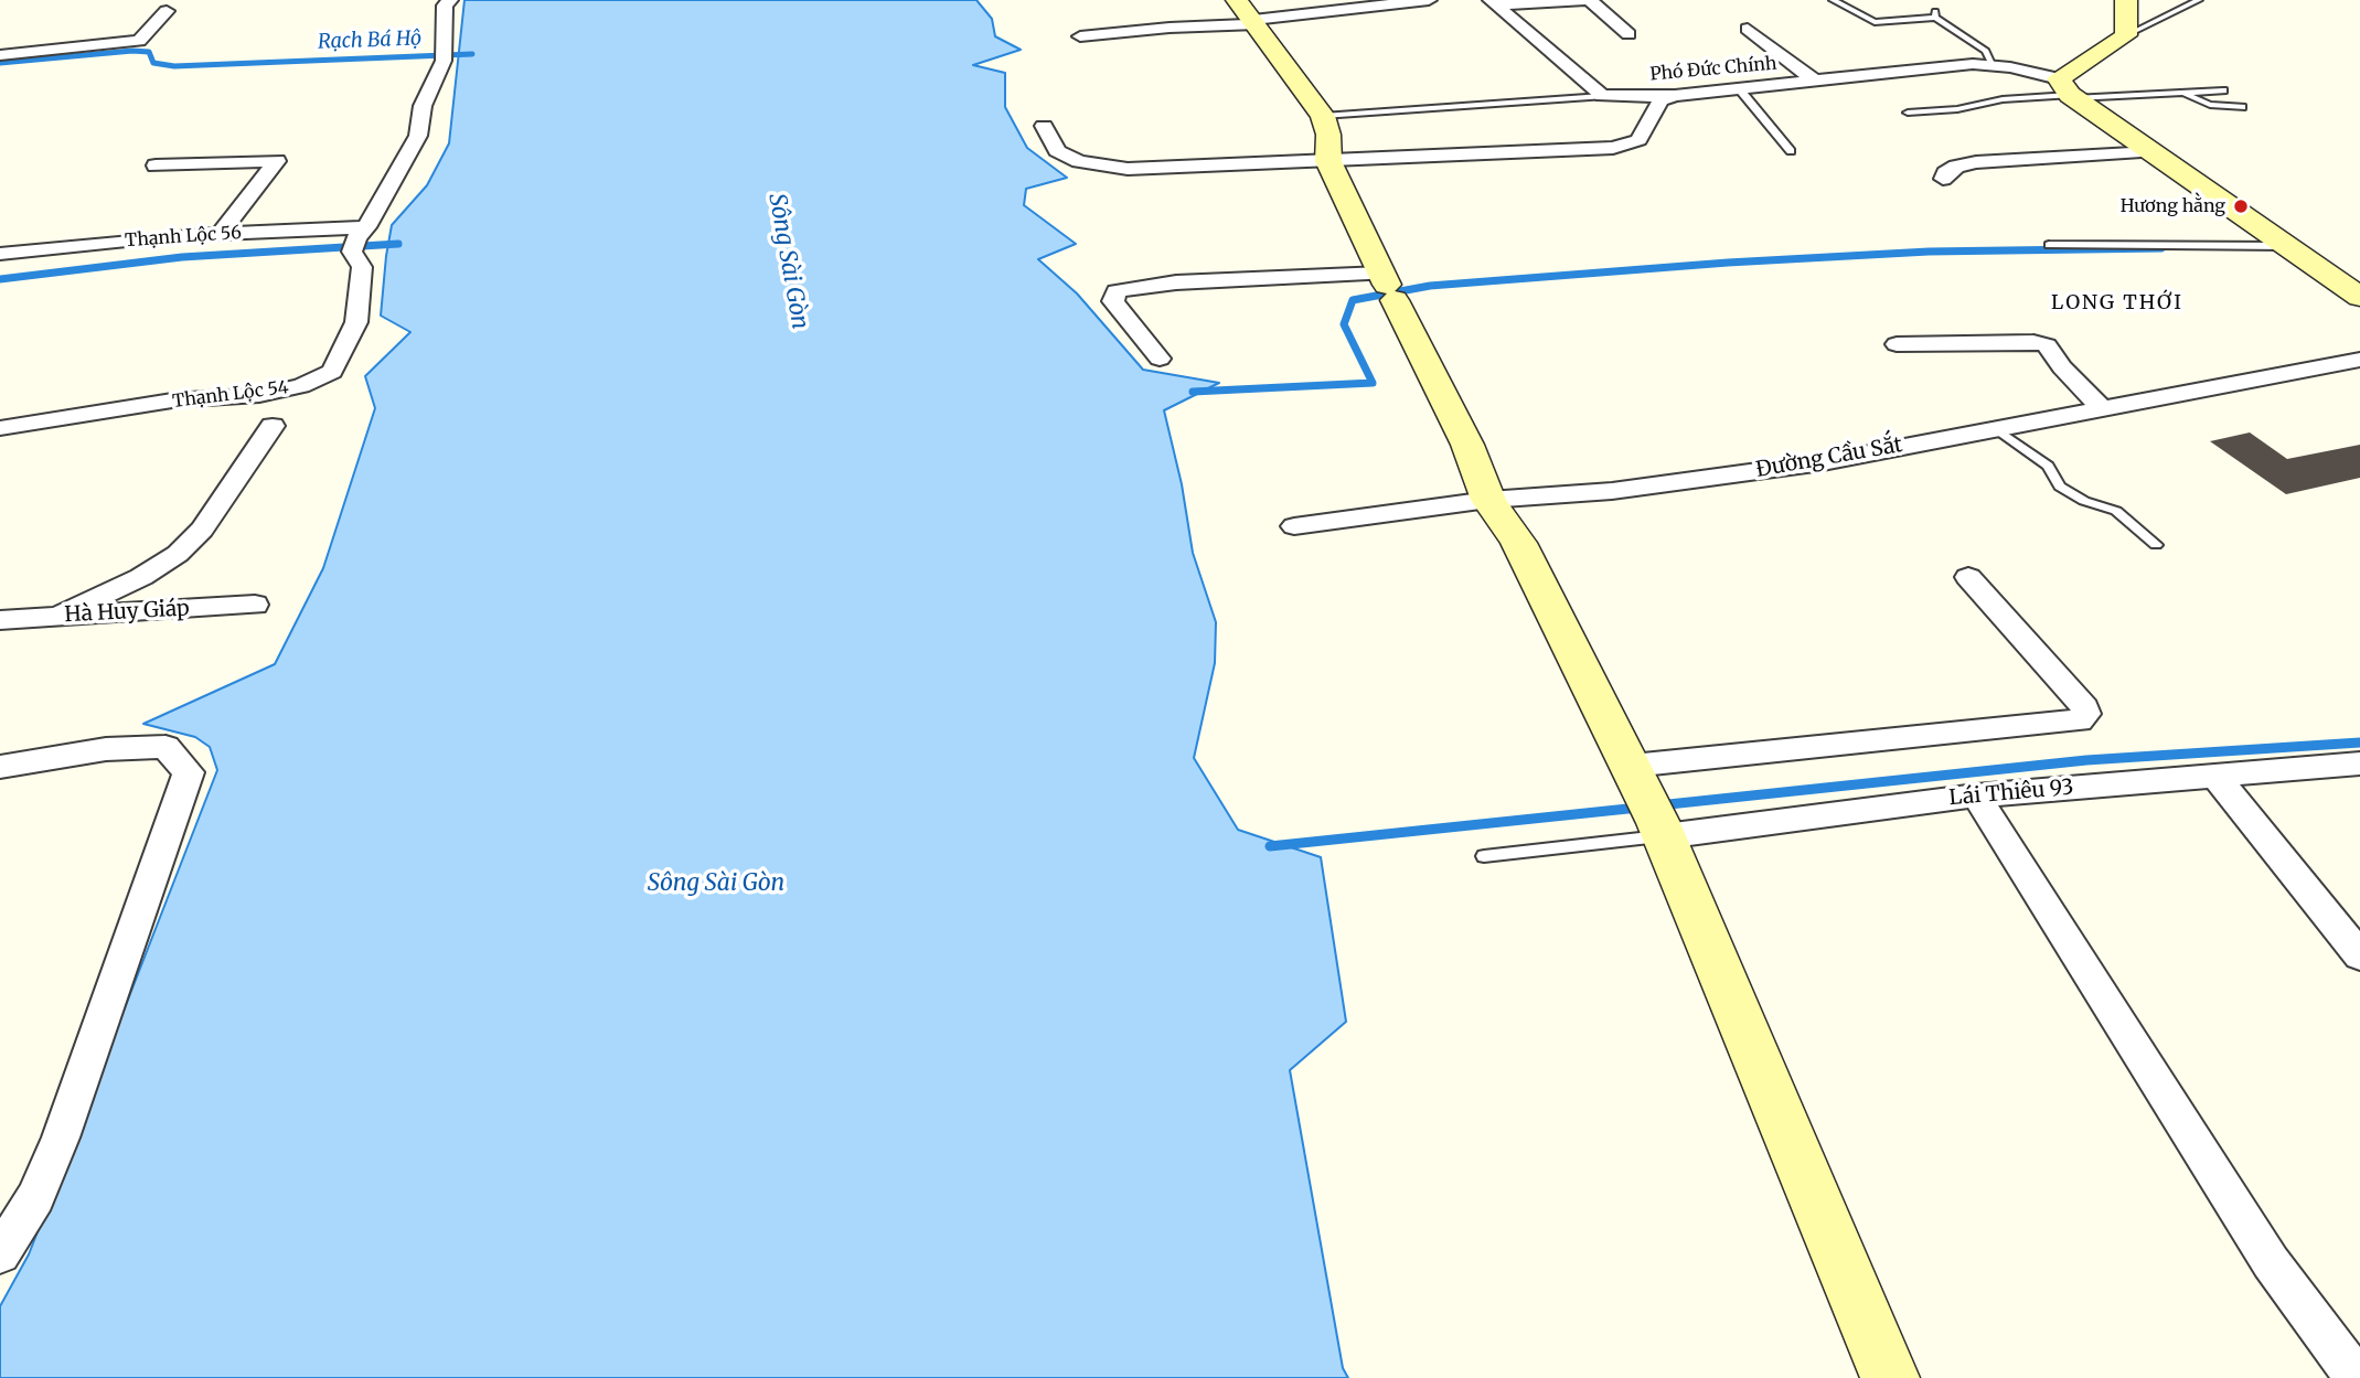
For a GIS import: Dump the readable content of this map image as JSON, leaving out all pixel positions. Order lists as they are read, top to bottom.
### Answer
{
  "streets": {
    "street": [
      "Phó Đức Chính",
      "Thạnh Lộc 56",
      "Thạnh Lộc 54",
      "Đường Cầu Sắt",
      "Hà Huy Giáp",
      "Lái Thiêu 93"
    ]
  },
  "crossings": [
    ["Thạnh Lộc 56", "Thạnh Lộc 54"]
  ],
  "districts": ["LONG THỚI"],
  "water": ["Rạch Bá Hộ", "Sông Sài Gòn"],
  "places": ["Hương hằng"]
}
